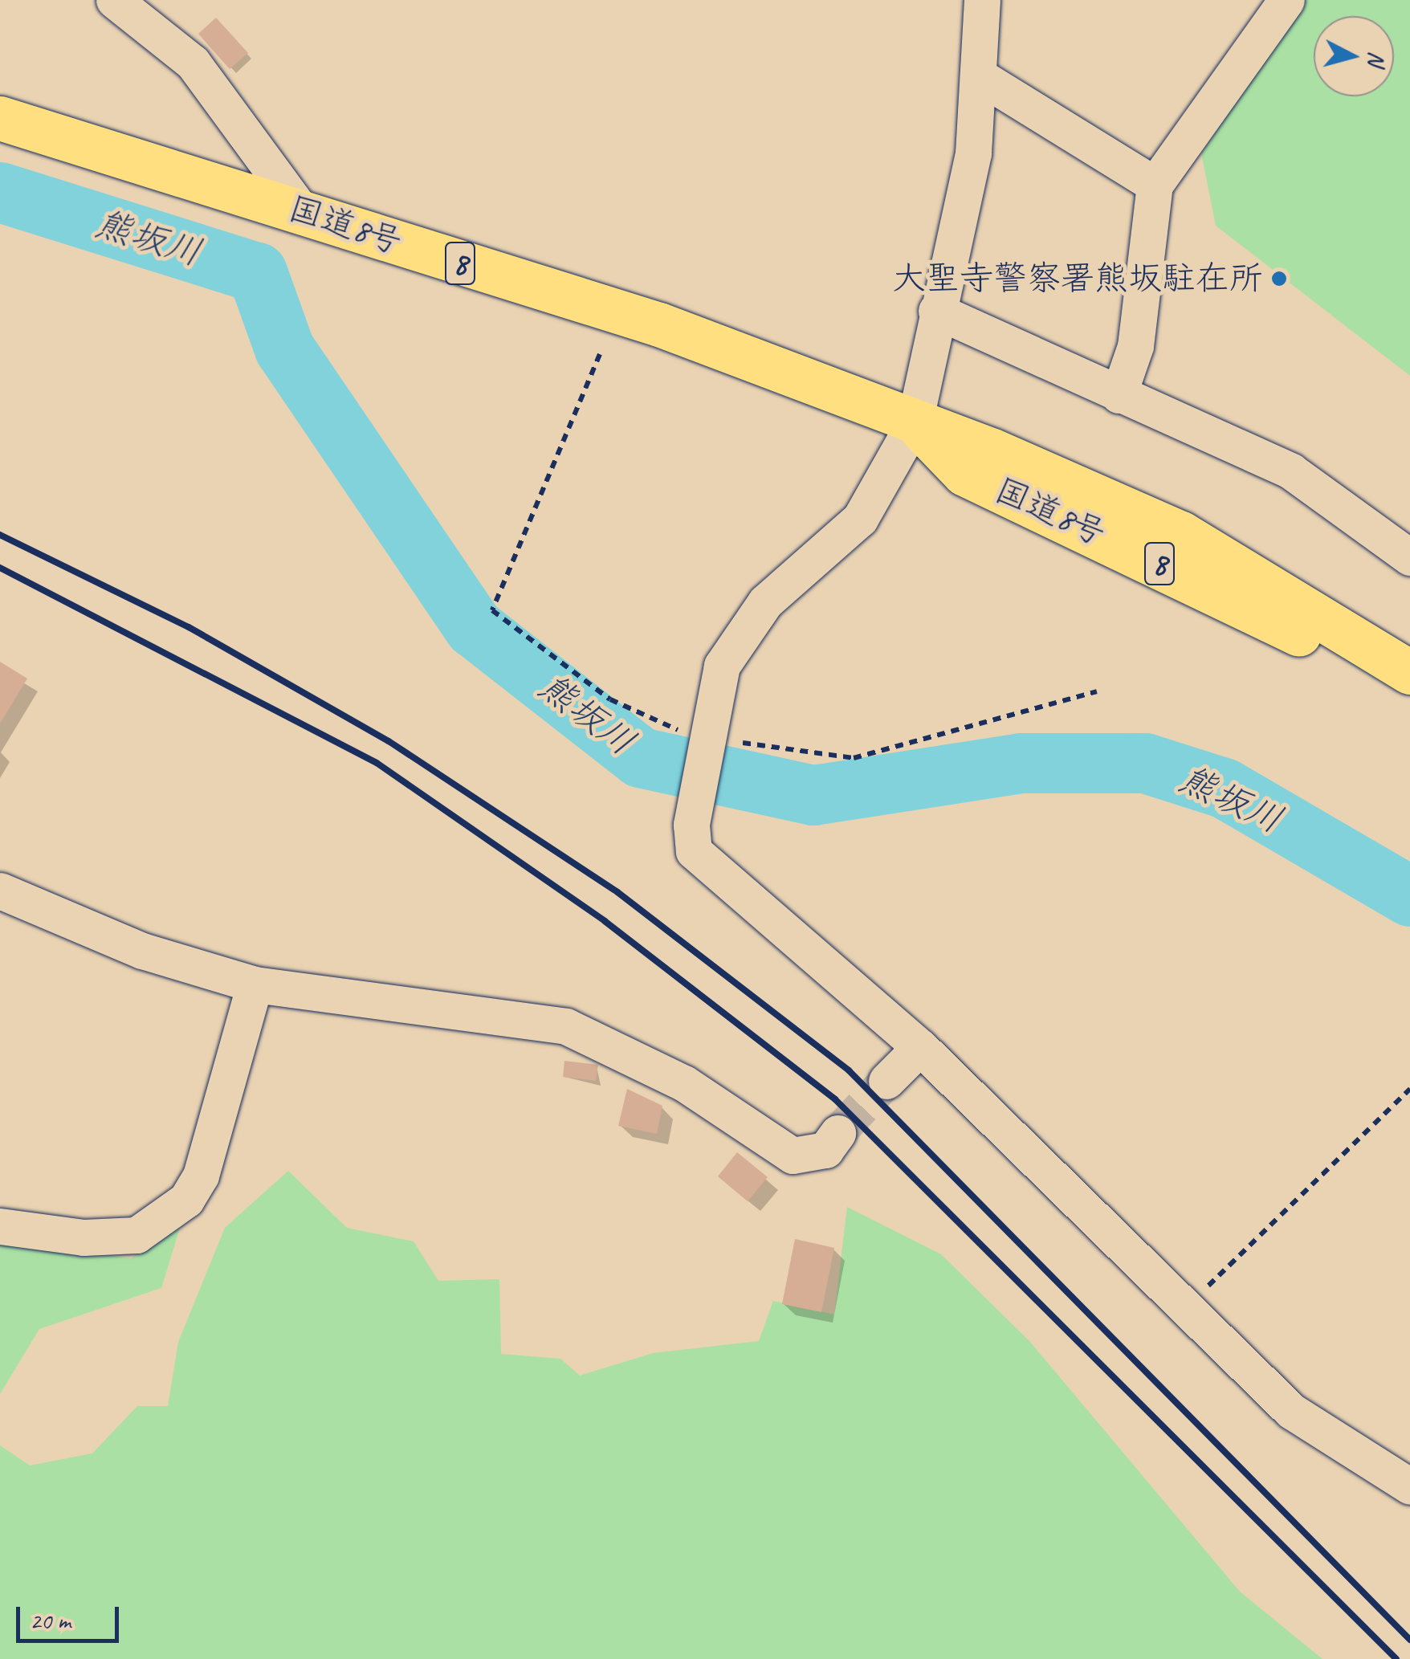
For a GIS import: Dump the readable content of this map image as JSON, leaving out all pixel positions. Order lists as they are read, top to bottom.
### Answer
{
  "streets": {
    "highway": ["国道8号", "8"]
  },
  "water": ["熊坂川"],
  "places": ["大聖寺警察署熊坂駐在所"],
  "scale_bar": "20 m",
  "north": "right"
}
